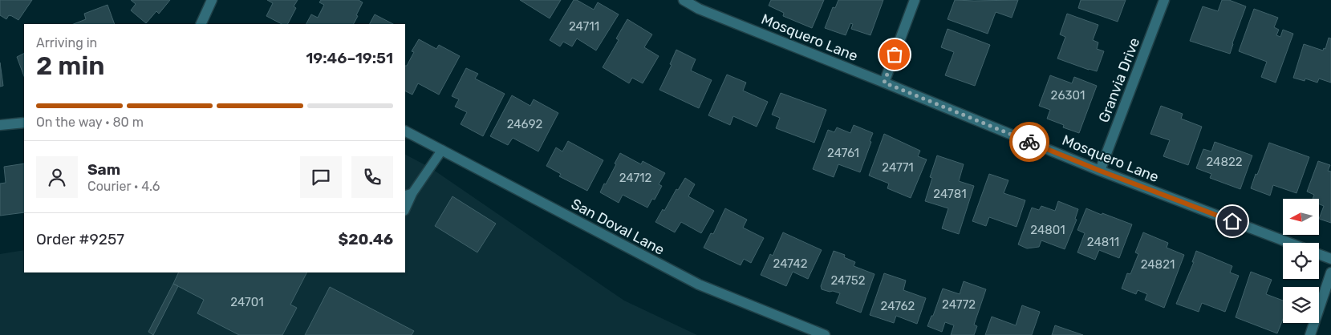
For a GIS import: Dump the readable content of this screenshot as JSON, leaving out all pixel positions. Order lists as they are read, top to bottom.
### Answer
{
  "streets": {
    "street": ["Mosquero Lane", "Granvia Drive", "San Doval Lane"]
  },
  "crossings": [
    ["Mosquero Lane", "Granvia Drive"]
  ],
  "house_numbers": [
    "24711",
    "26301",
    "24692",
    "24761",
    "24822",
    "24771",
    "24712",
    "24781",
    "24801",
    "24811",
    "24742",
    "24821",
    "24752",
    "24701",
    "24772",
    "24762"
  ],
  "north": "left",
  "page": {
    "heading": ["2 min", "Arriving in", "19:46–19:51"],
    "panel": [
      "Sam",
      "Courier · 4.6",
      "Order #9257",
      "$20.46"
    ],
    "bar": "On the way · 80 m"
  }
}
